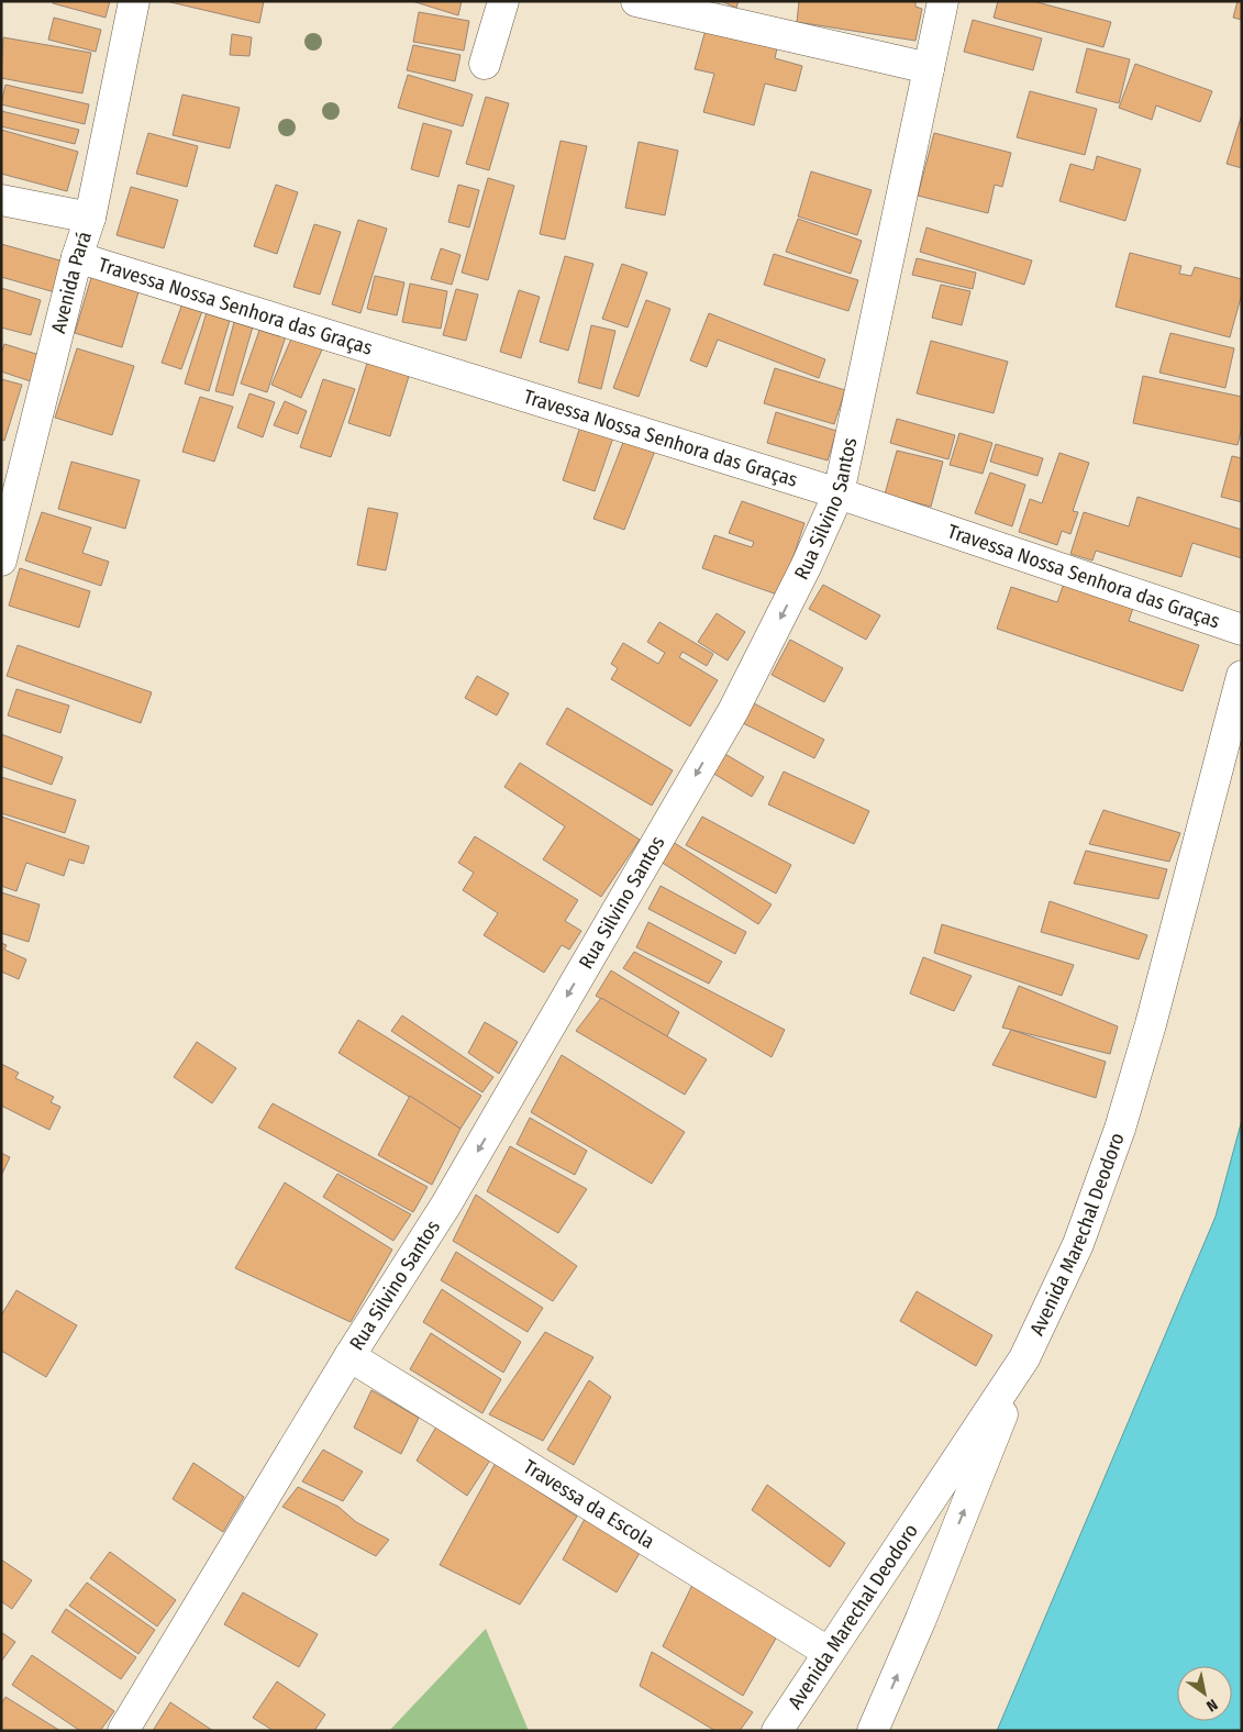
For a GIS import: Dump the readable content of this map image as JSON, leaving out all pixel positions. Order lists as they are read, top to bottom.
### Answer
{
  "streets": {
    "street": [
      "Avenida Pará",
      "Travessa Nossa Senhora das Graças",
      "Rua Silvino Santos",
      "Avenida Marechal Deodoro",
      "Travessa da Escola"
    ]
  },
  "crossings": [
    ["Avenida Pará", "Travessa Nossa Senhora das Graças"],
    ["Travessa Nossa Senhora das Graças", "Rua Silvino Santos"],
    ["Rua Silvino Santos", "Travessa da Escola"],
    ["Avenida Marechal Deodoro", "Travessa da Escola"]
  ],
  "one_way": ["Rua Silvino Santos"],
  "north": "bottom right"
}
